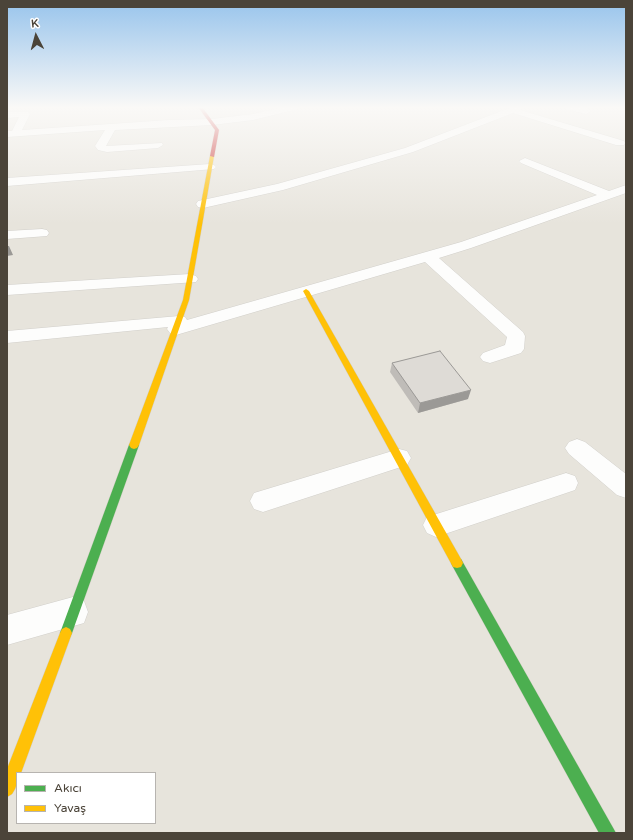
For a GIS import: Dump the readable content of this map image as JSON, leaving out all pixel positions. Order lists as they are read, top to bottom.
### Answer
{
  "legend": ["Akıcı", "Yavaş"],
  "north": "top"
}
